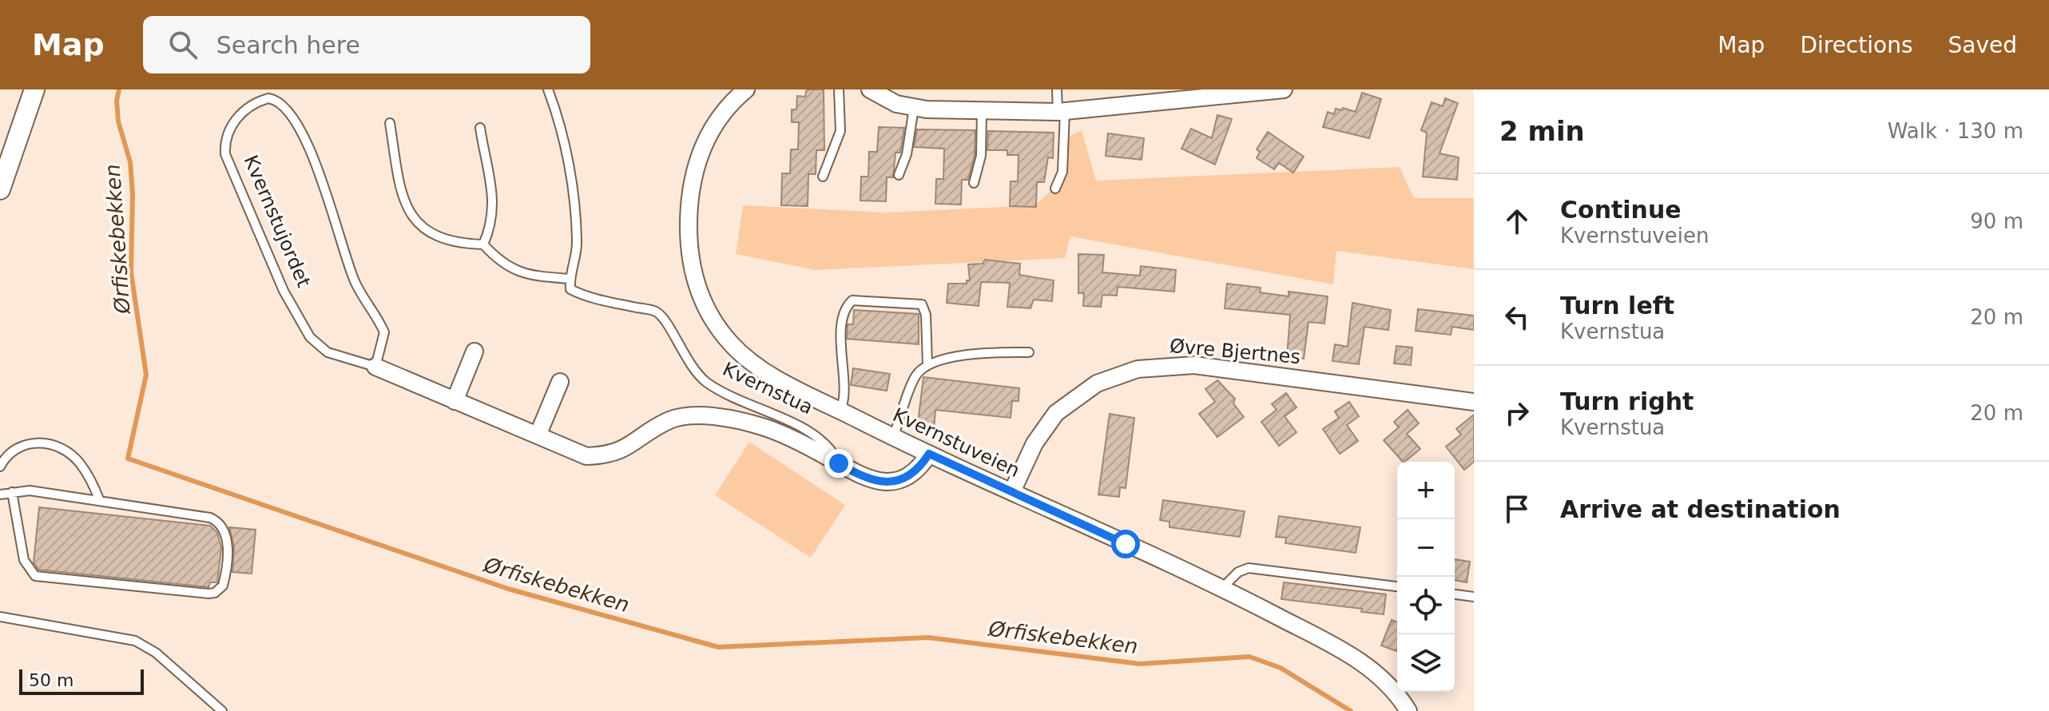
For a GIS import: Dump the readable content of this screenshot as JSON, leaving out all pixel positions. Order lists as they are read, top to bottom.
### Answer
{
  "streets": {
    "street": [
      "Kvernstujordet",
      "Øvre Bjertnes",
      "Kvernstua",
      "Kvernstuveien"
    ]
  },
  "crossings": [
    ["Kvernstujordet", "Kvernstua"],
    ["Øvre Bjertnes", "Kvernstuveien"],
    ["Kvernstua", "Kvernstuveien"]
  ],
  "water": ["Ørfiskebekken"],
  "scale_bar": "50 m",
  "page": {
    "header": "Map",
    "search": "Search here",
    "nav": ["Map", "Directions", "Saved"],
    "heading": ["2 min", "Walk · 130 m"],
    "list": [
      ["Continue", "Kvernstuveien", "90 m"],
      ["Turn left", "Kvernstua", "20 m"],
      ["Turn right", "Kvernstua", "20 m"],
      "Arrive at destination"
    ],
    "map_buttons": ["+", "−"],
    "scale": "50 m"
  }
}
